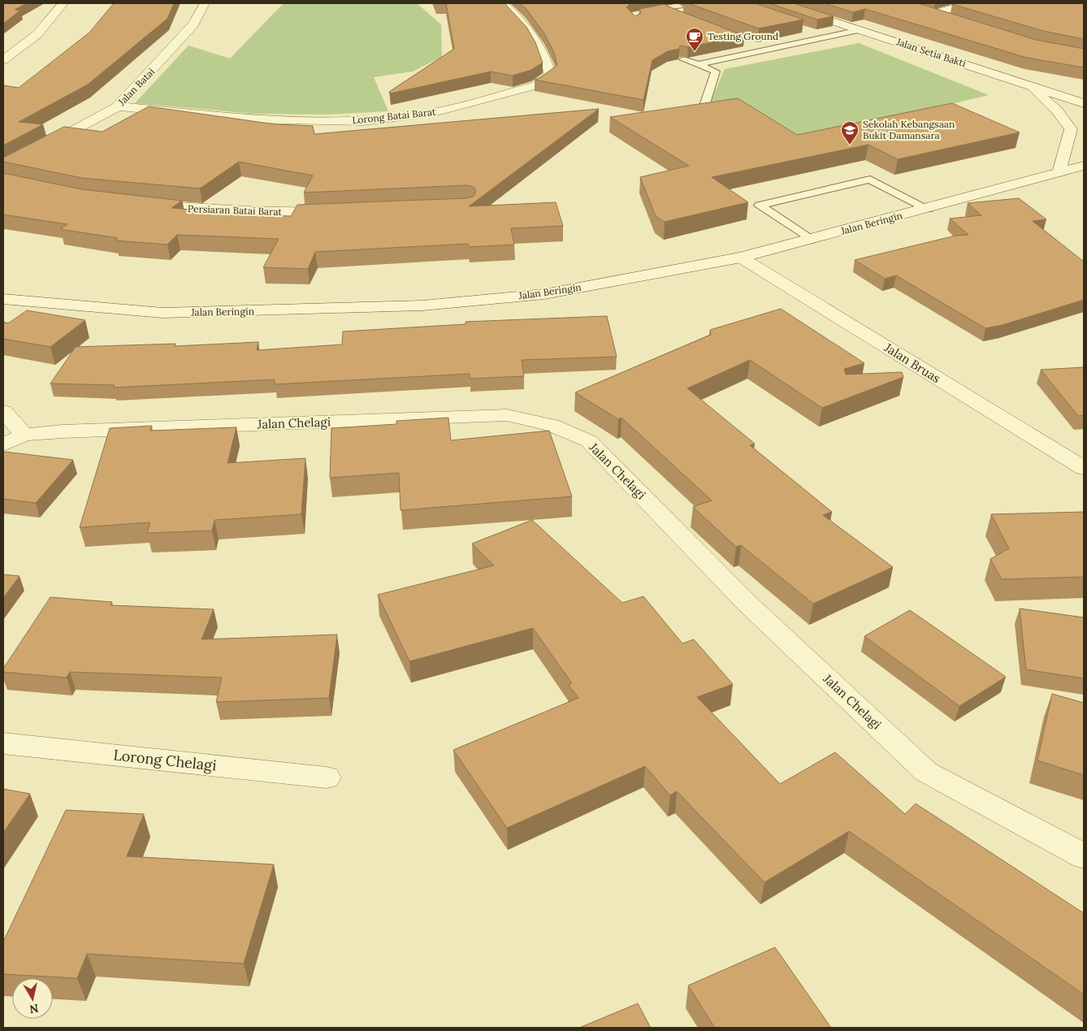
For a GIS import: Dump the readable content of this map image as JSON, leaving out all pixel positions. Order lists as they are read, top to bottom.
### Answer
{
  "streets": {
    "street": [
      "Jalan Setia Bakti",
      "Jalan Batai",
      "Lorong Batai Barat",
      "Persiaran Batai Barat",
      "Jalan Beringin",
      "Jalan Bruas",
      "Jalan Chelagi",
      "Lorong Chelagi"
    ]
  },
  "crossings": [
    ["Jalan Batai", "Lorong Batai Barat"],
    ["Jalan Beringin", "Jalan Bruas"]
  ],
  "places": {
    "cafe": ["Testing Ground"],
    "school or university": ["Sekolah Kebangsaan Bukit Damansara"]
  },
  "north": "bottom"
}
